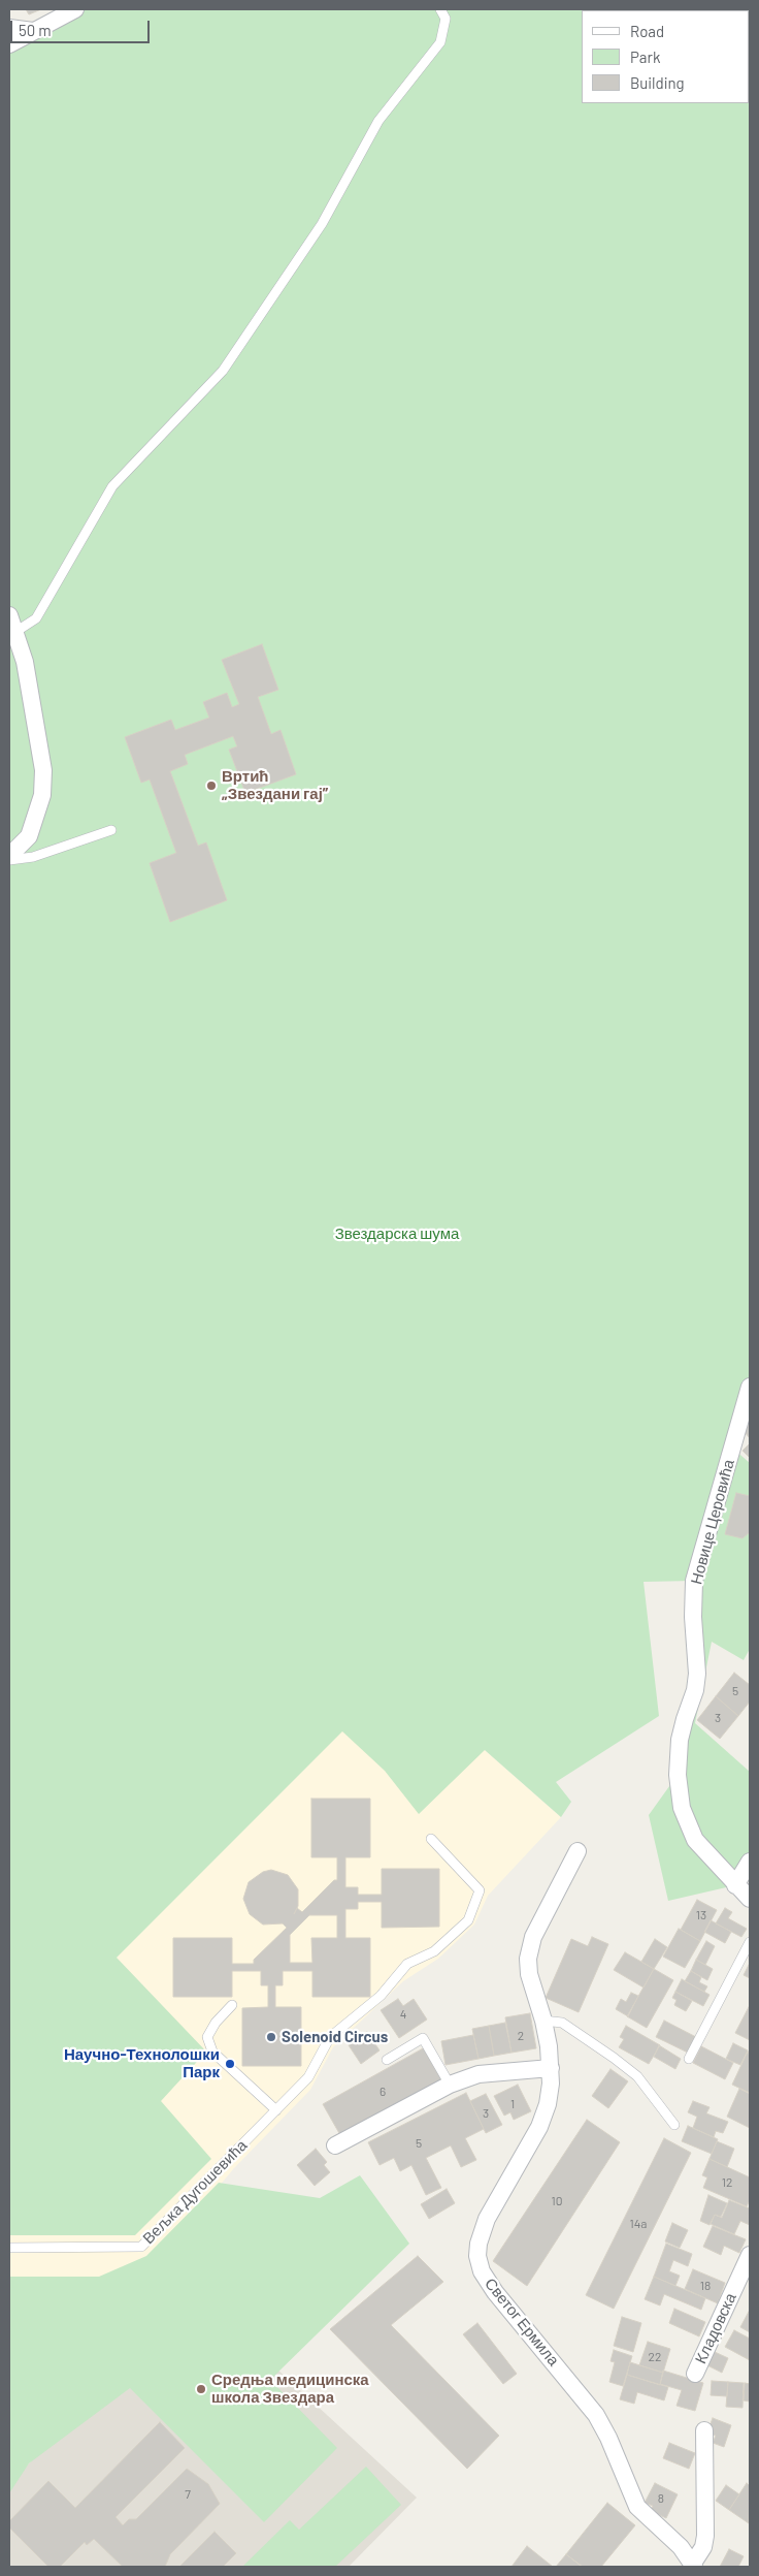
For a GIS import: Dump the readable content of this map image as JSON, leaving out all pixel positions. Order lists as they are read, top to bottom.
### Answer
{
  "streets": {
    "street": ["Новице Церовића", "Светог Ермила", "Кладовска"],
    "lane": ["Вељка Дугошевића"]
  },
  "parks": ["Звездарска шума"],
  "places": [
    "Вртић „Звездани гај”",
    "Solenoid Circus",
    "Научно-Технолошки Парк",
    "Средња медицинска школа Звездара"
  ],
  "house_numbers": [
    "5",
    "3",
    "13",
    "4",
    "2",
    "6",
    "1",
    "3",
    "5",
    "12",
    "10",
    "14a",
    "18",
    "22",
    "7",
    "8"
  ],
  "legend": ["Road", "Park", "Building"],
  "scale_bar": "50 m"
}
